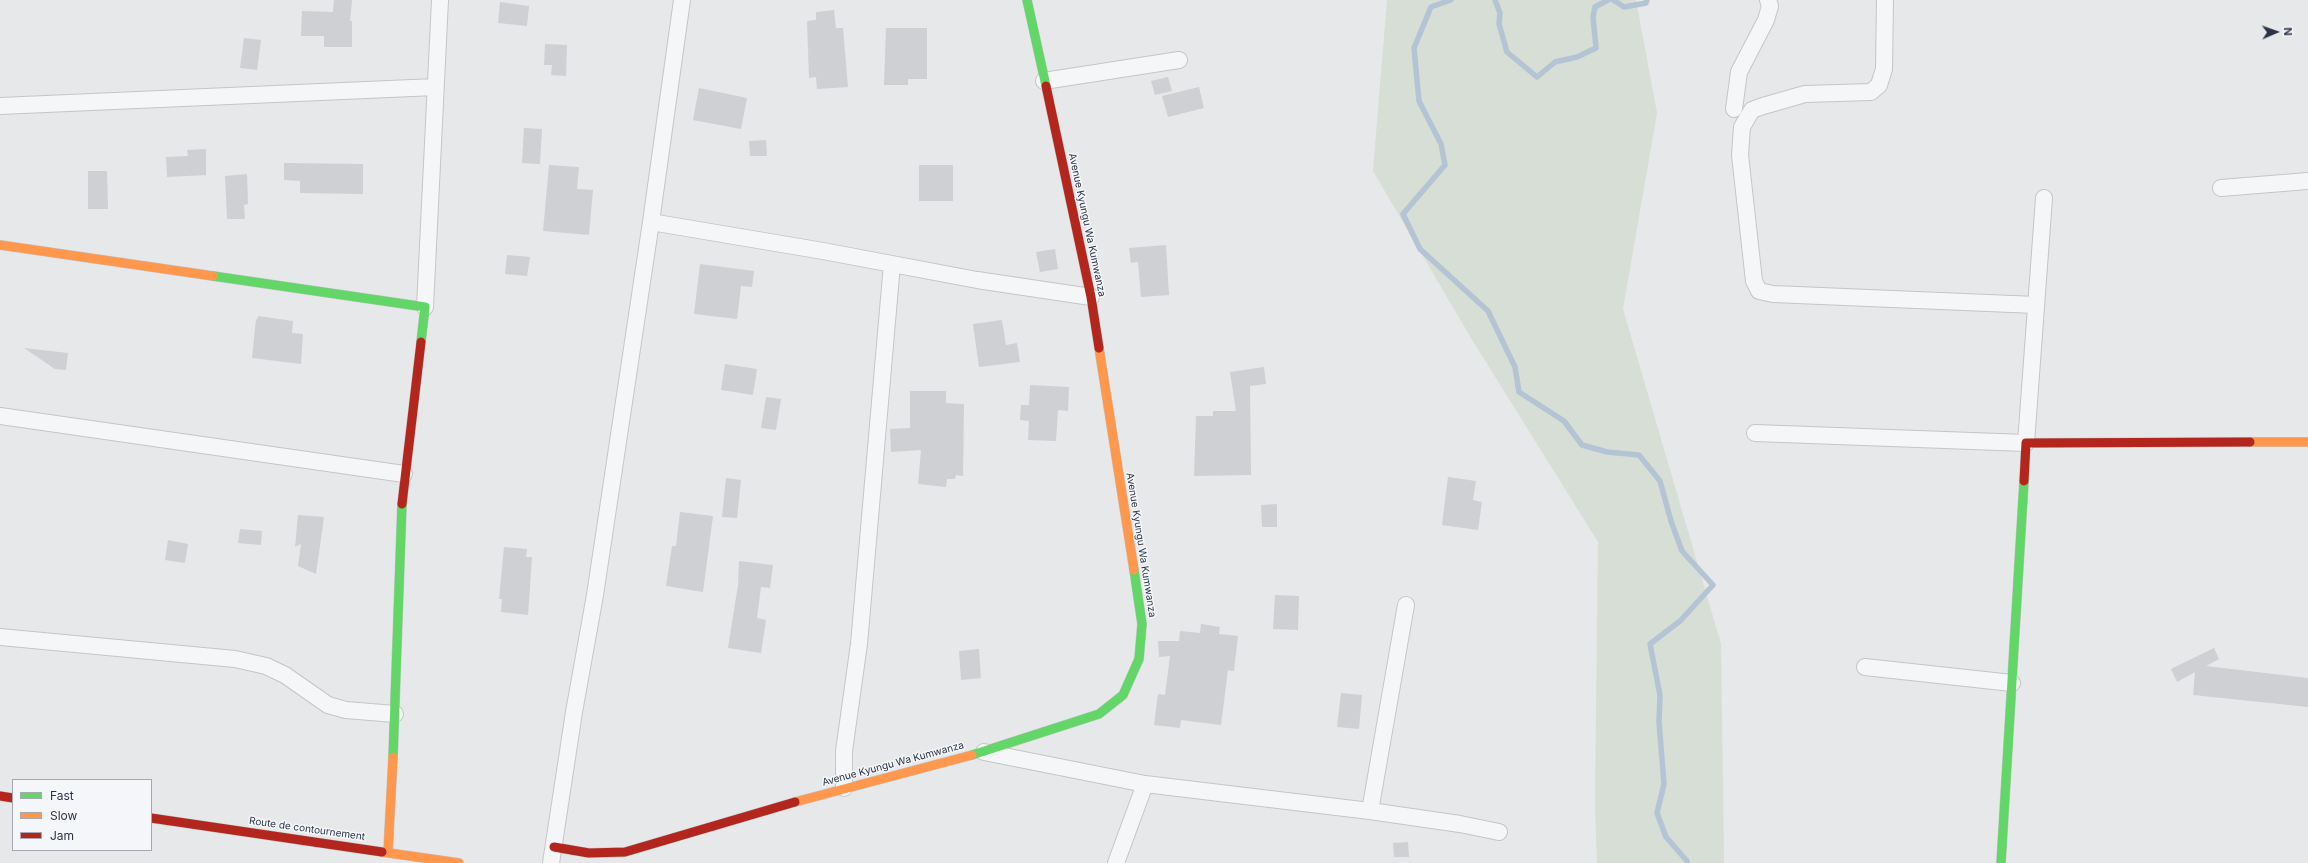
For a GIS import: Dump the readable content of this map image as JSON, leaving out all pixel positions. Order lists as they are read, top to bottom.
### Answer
{
  "streets": {
    "street": ["Avenue Kyungu Wa Kumwanza", "Route de contournement"]
  },
  "legend": ["Fast", "Slow", "Jam"],
  "north": "right"
}
